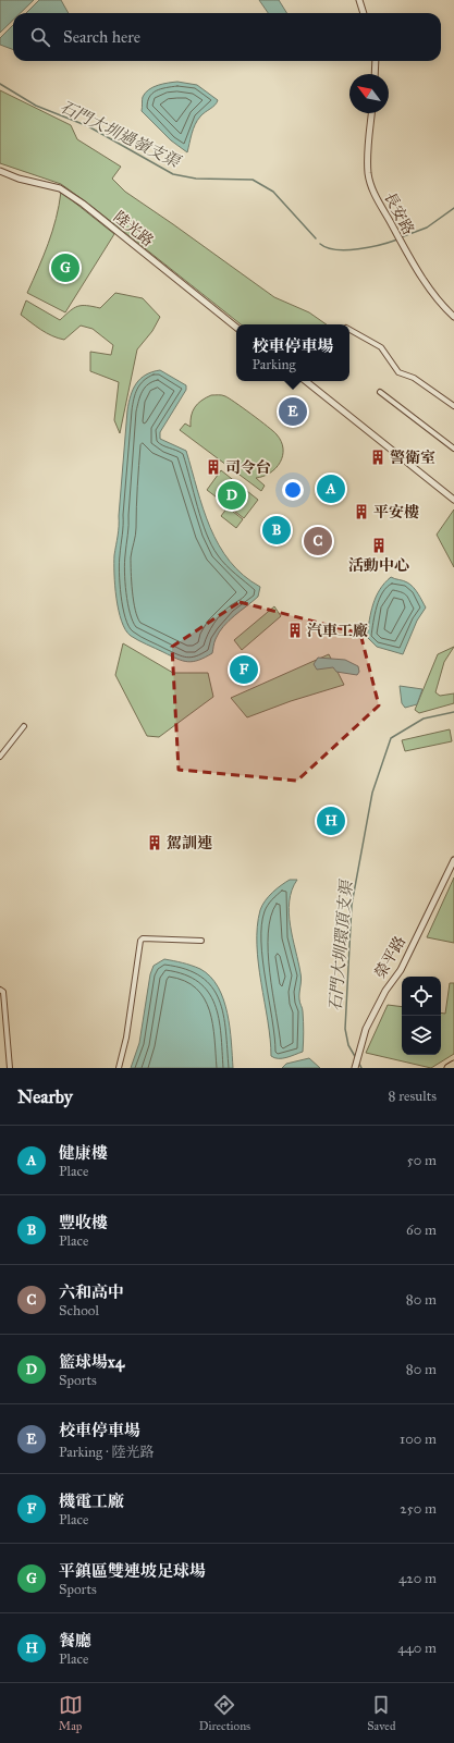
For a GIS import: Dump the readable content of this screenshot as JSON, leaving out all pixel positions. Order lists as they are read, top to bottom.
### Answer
{
  "streets": {
    "street": ["長安路", "陸光路", "榮平路"]
  },
  "water": ["石門大圳過嶺支渠", "石門大圳環頂支渠"],
  "places": {
    "building": [
      "警衛室",
      "司令台",
      "平安樓",
      "活動中心",
      "汽車工廠",
      "駕訓連"
    ]
  },
  "north": "top left",
  "page": {
    "search": "Search here",
    "pins": [
      "G",
      "E",
      "A",
      "D",
      "B",
      "C",
      "F",
      "H"
    ],
    "popup": ["校車停車場", "Parking"],
    "heading": ["Nearby", "8 results"],
    "list": [
      {
        "mark": "A",
        "name": "健康樓",
        "note": "Place",
        "value": "50 m"
      },
      {
        "mark": "B",
        "name": "豐收樓",
        "note": "Place",
        "value": "60 m"
      },
      {
        "mark": "C",
        "name": "六和高中",
        "note": "School",
        "value": "80 m"
      },
      {
        "mark": "D",
        "name": "籃球場x4",
        "note": "Sports",
        "value": "80 m"
      },
      {
        "mark": "E",
        "name": "校車停車場",
        "note": "Parking · 陸光路",
        "value": "100 m"
      },
      {
        "mark": "F",
        "name": "機電工廠",
        "note": "Place",
        "value": "250 m"
      },
      {
        "mark": "G",
        "name": "平鎮區雙連坡足球場",
        "note": "Sports",
        "value": "420 m"
      },
      {
        "mark": "H",
        "name": "餐廳",
        "note": "Place",
        "value": "440 m"
      }
    ],
    "nav": ["Map", "Directions", "Saved"]
  }
}
